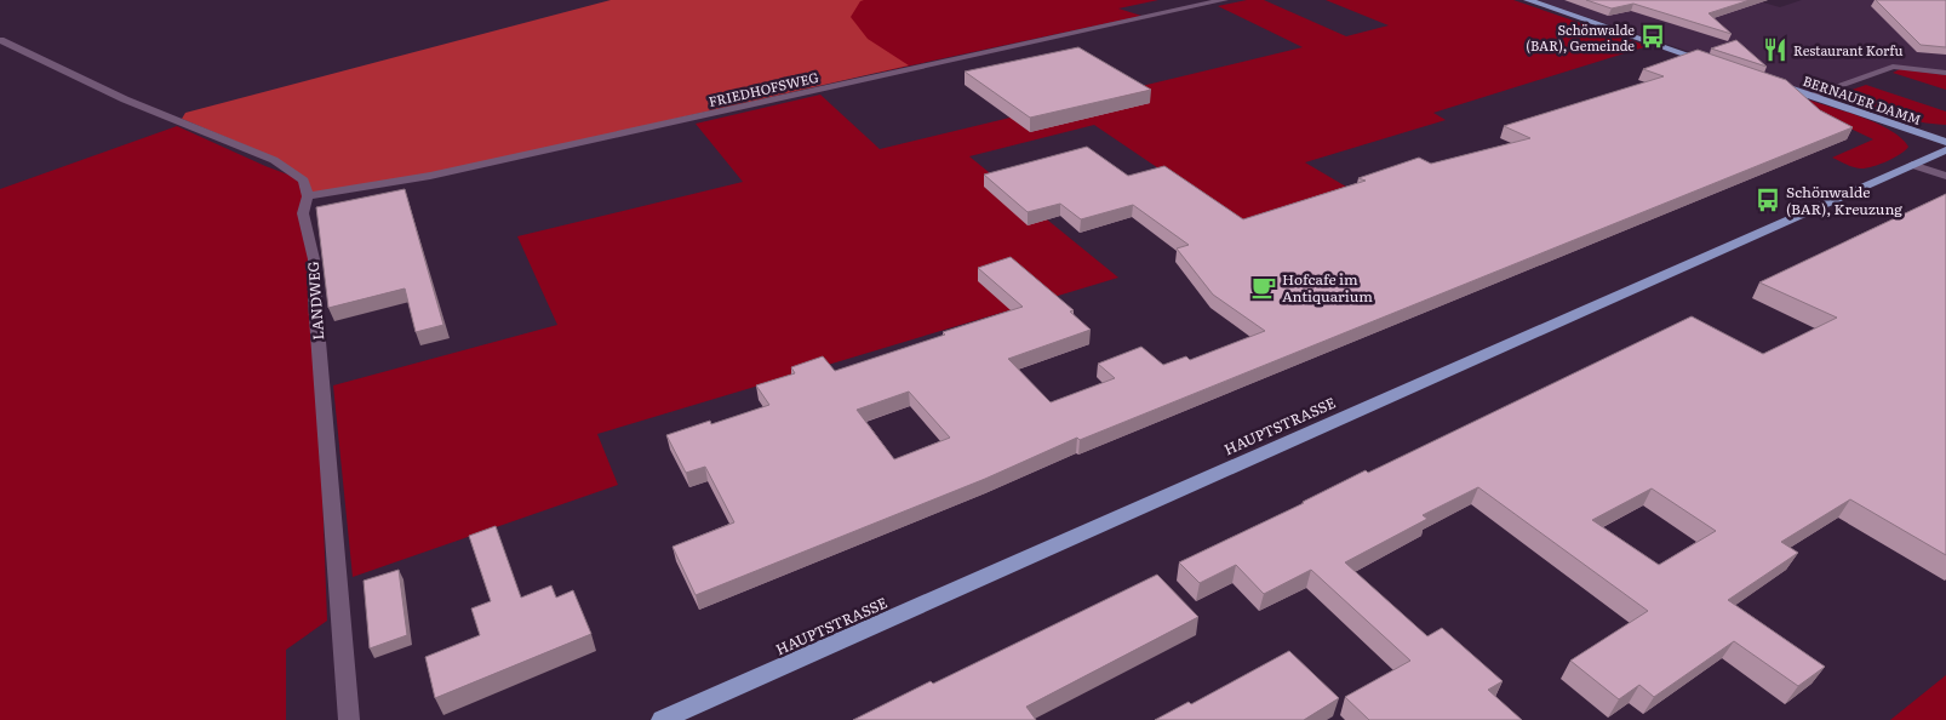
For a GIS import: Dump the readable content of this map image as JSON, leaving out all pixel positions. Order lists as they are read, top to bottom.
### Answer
{
  "streets": {
    "main road": ["BERNAUER DAMM", "HAUPTSTRASSE"],
    "street": ["FRIEDHOFSWEG", "LANDWEG"]
  },
  "crossings": [
    ["FRIEDHOFSWEG", "LANDWEG"]
  ],
  "places": {
    "bus stop": ["Schönwalde (BAR), Gemeinde", "Schönwalde (BAR), Kreuzung"],
    "restaurant": ["Restaurant Korfu"],
    "cafe": ["Hofcafe im Antiquarium"]
  }
}
